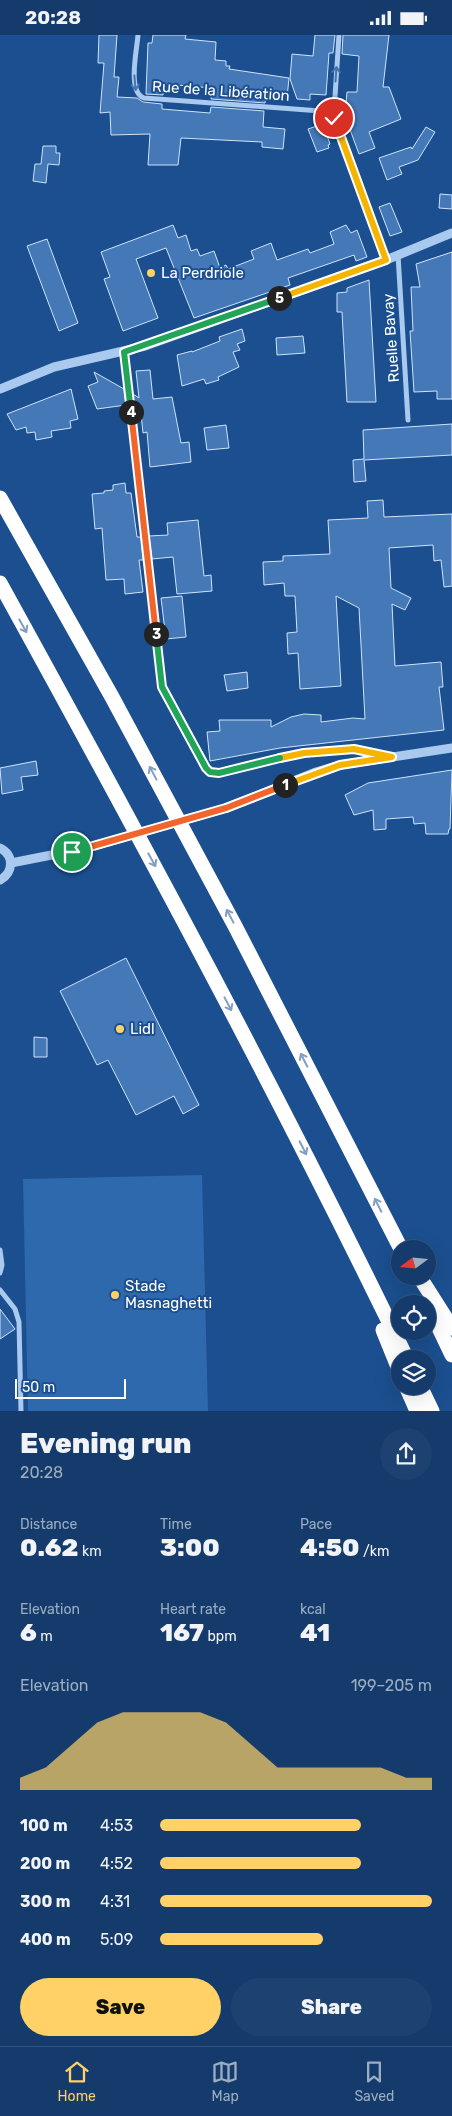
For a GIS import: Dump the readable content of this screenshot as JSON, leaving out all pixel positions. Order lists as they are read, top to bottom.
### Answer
{
  "streets": {
    "street": ["Rue de la Libération", "Ruelle Bavay"]
  },
  "one_way": ["Rue de la Libération"],
  "places": ["La Perdriole", "Lidl", "Stade Masnaghetti"],
  "scale_bar": "50 m",
  "north": "left",
  "page": {
    "status": "20:28",
    "pins": [
      "5",
      "4",
      "3",
      "1"
    ],
    "scale": "50 m",
    "heading": ["Evening run", "20:28"],
    "stats": [
      ["Distance", "0.62 km"],
      ["Time", "3:00"],
      ["Pace", "4:50 /km"],
      ["Elevation", "6 m"],
      ["Heart rate", "167 bpm"],
      ["kcal", "41"]
    ],
    "chart": ["Elevation", "199–205 m"],
    "list": [
      {
        "name": "100 m",
        "note": "4:53"
      },
      {
        "name": "200 m",
        "note": "4:52"
      },
      {
        "name": "300 m",
        "note": "4:31"
      },
      {
        "name": "400 m",
        "note": "5:09"
      }
    ],
    "buttons": ["Save", "Share"],
    "tabs": ["Home", "Map", "Saved"]
  }
}
